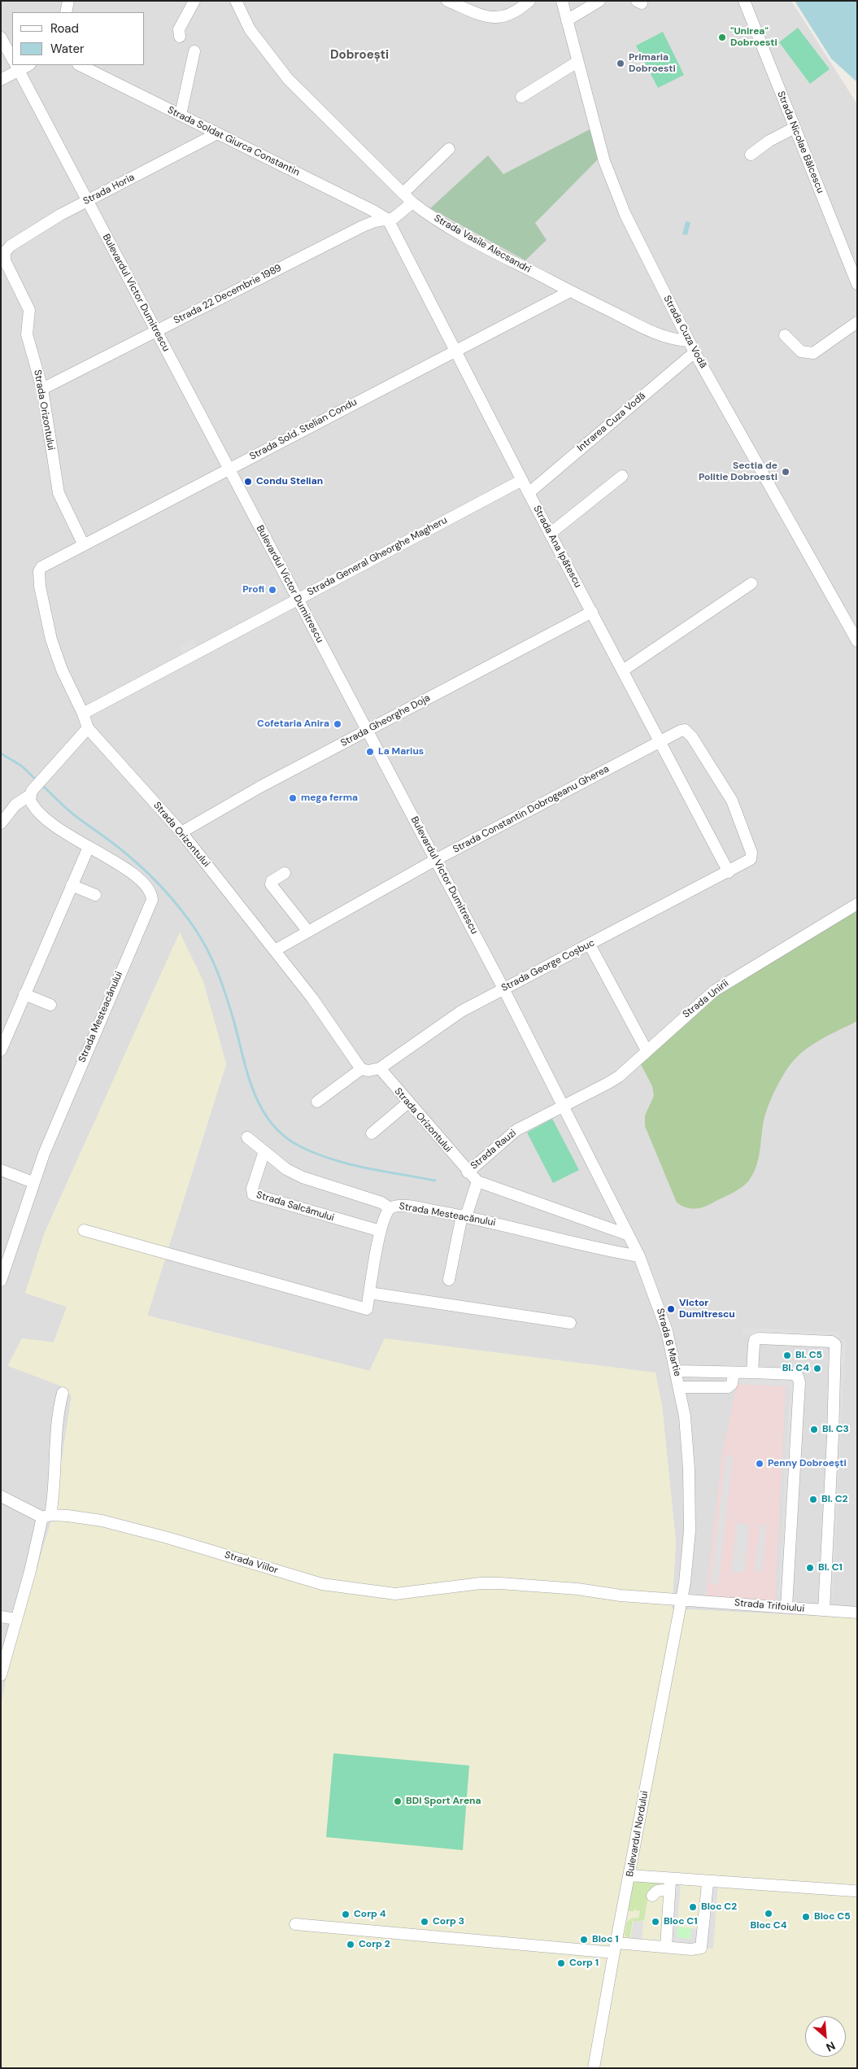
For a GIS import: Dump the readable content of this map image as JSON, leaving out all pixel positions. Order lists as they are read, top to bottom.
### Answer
{
  "streets": {
    "street": [
      "Strada Soldat Giurca Constantin",
      "Strada Nicolae Bălcescu",
      "Strada Horia",
      "Strada Vasile Alecsandri",
      "Bulevardul Victor Dumitrescu",
      "Strada 22 Decembrie 1989",
      "Strada Cuza Vodă",
      "Strada Orizontului",
      "Intrarea Cuza Vodă",
      "Strada Sold. Stelian Condu",
      "Strada Ana Ipătescu",
      "Strada General Gheorghe Magheru",
      "Strada Gheorghe Doja",
      "Strada Constantin Dobrogeanu Gherea",
      "Strada George Coșbuc",
      "Strada Unirii",
      "Strada Mesteacănului",
      "Strada Rauzi",
      "Strada Salcâmului",
      "Strada 6 Martie",
      "Strada Viilor",
      "Strada Trifoiului",
      "Bulevardul Nordului"
    ]
  },
  "crossings": [
    ["Strada Soldat Giurca Constantin", "Strada Horia"],
    ["Strada Soldat Giurca Constantin", "Strada 22 Decembrie 1989"],
    ["Strada Soldat Giurca Constantin", "Strada Ana Ipătescu"],
    ["Strada Horia", "Bulevardul Victor Dumitrescu"],
    ["Strada Horia", "Strada Orizontului"],
    ["Strada Vasile Alecsandri", "Strada 22 Decembrie 1989"],
    ["Strada Vasile Alecsandri", "Strada Cuza Vodă"],
    ["Strada Vasile Alecsandri", "Strada Sold. Stelian Condu"],
    ["Bulevardul Victor Dumitrescu", "Strada 22 Decembrie 1989"],
    ["Bulevardul Victor Dumitrescu", "Strada Sold. Stelian Condu"],
    ["Bulevardul Victor Dumitrescu", "Strada General Gheorghe Magheru"],
    ["Bulevardul Victor Dumitrescu", "Strada Gheorghe Doja"],
    ["Bulevardul Victor Dumitrescu", "Strada Constantin Dobrogeanu Gherea"],
    ["Bulevardul Victor Dumitrescu", "Strada George Coșbuc"],
    ["Bulevardul Victor Dumitrescu", "Strada Unirii"],
    ["Bulevardul Victor Dumitrescu", "Strada Rauzi"],
    ["Bulevardul Victor Dumitrescu", "Strada 6 Martie"],
    ["Strada 22 Decembrie 1989", "Strada Orizontului"],
    ["Strada 22 Decembrie 1989", "Strada Ana Ipătescu"],
    ["Strada Cuza Vodă", "Intrarea Cuza Vodă"],
    ["Strada Orizontului", "Strada Sold. Stelian Condu"],
    ["Strada Orizontului", "Strada General Gheorghe Magheru"],
    ["Strada Orizontului", "Strada Gheorghe Doja"],
    ["Strada Orizontului", "Strada Constantin Dobrogeanu Gherea"],
    ["Strada Orizontului", "Strada George Coșbuc"],
    ["Strada Orizontului", "Strada Rauzi"],
    ["Intrarea Cuza Vodă", "Strada Ana Ipătescu"],
    ["Strada Sold. Stelian Condu", "Strada Ana Ipătescu"],
    ["Strada Ana Ipătescu", "Strada General Gheorghe Magheru"],
    ["Strada Ana Ipătescu", "Strada Gheorghe Doja"],
    ["Strada Ana Ipătescu", "Strada Constantin Dobrogeanu Gherea"],
    ["Strada Ana Ipătescu", "Strada George Coșbuc"],
    ["Strada Constantin Dobrogeanu Gherea", "Strada George Coșbuc"],
    ["Strada Unirii", "Strada Rauzi"],
    ["Strada Unirii", "Strada 6 Martie"],
    ["Strada Mesteacănului", "Strada Salcâmului"],
    ["Strada Mesteacănului", "Strada 6 Martie"],
    ["Strada Rauzi", "Strada 6 Martie"],
    ["Strada 6 Martie", "Strada Viilor"],
    ["Strada 6 Martie", "Strada Trifoiului"],
    ["Strada 6 Martie", "Bulevardul Nordului"],
    ["Strada Viilor", "Strada Trifoiului"],
    ["Strada Viilor", "Bulevardul Nordului"],
    ["Strada Trifoiului", "Bulevardul Nordului"]
  ],
  "districts": ["Dobroești"],
  "places": [
    "\"Unirea\" Dobroesti",
    "Primaria Dobroesti",
    "Sectia de Politie Dobroesti",
    "Condu Stelian",
    "Profi",
    "Cofetaria Anira",
    "La Marius",
    "mega ferma",
    "Victor Dumitrescu",
    "Bl. C5",
    "Bl. C4",
    "Bl. C3",
    "Penny Dobroești",
    "Bl. C2",
    "Bl. C1",
    "BDI Sport Arena",
    "Bloc C2",
    "Bloc C4",
    "Corp 4",
    "Bloc C5",
    "Corp 3",
    "Bloc C1",
    "Bloc 1",
    "Corp 2",
    "Corp 1"
  ],
  "legend": ["Road", "Water"],
  "north": "bottom right"
}
